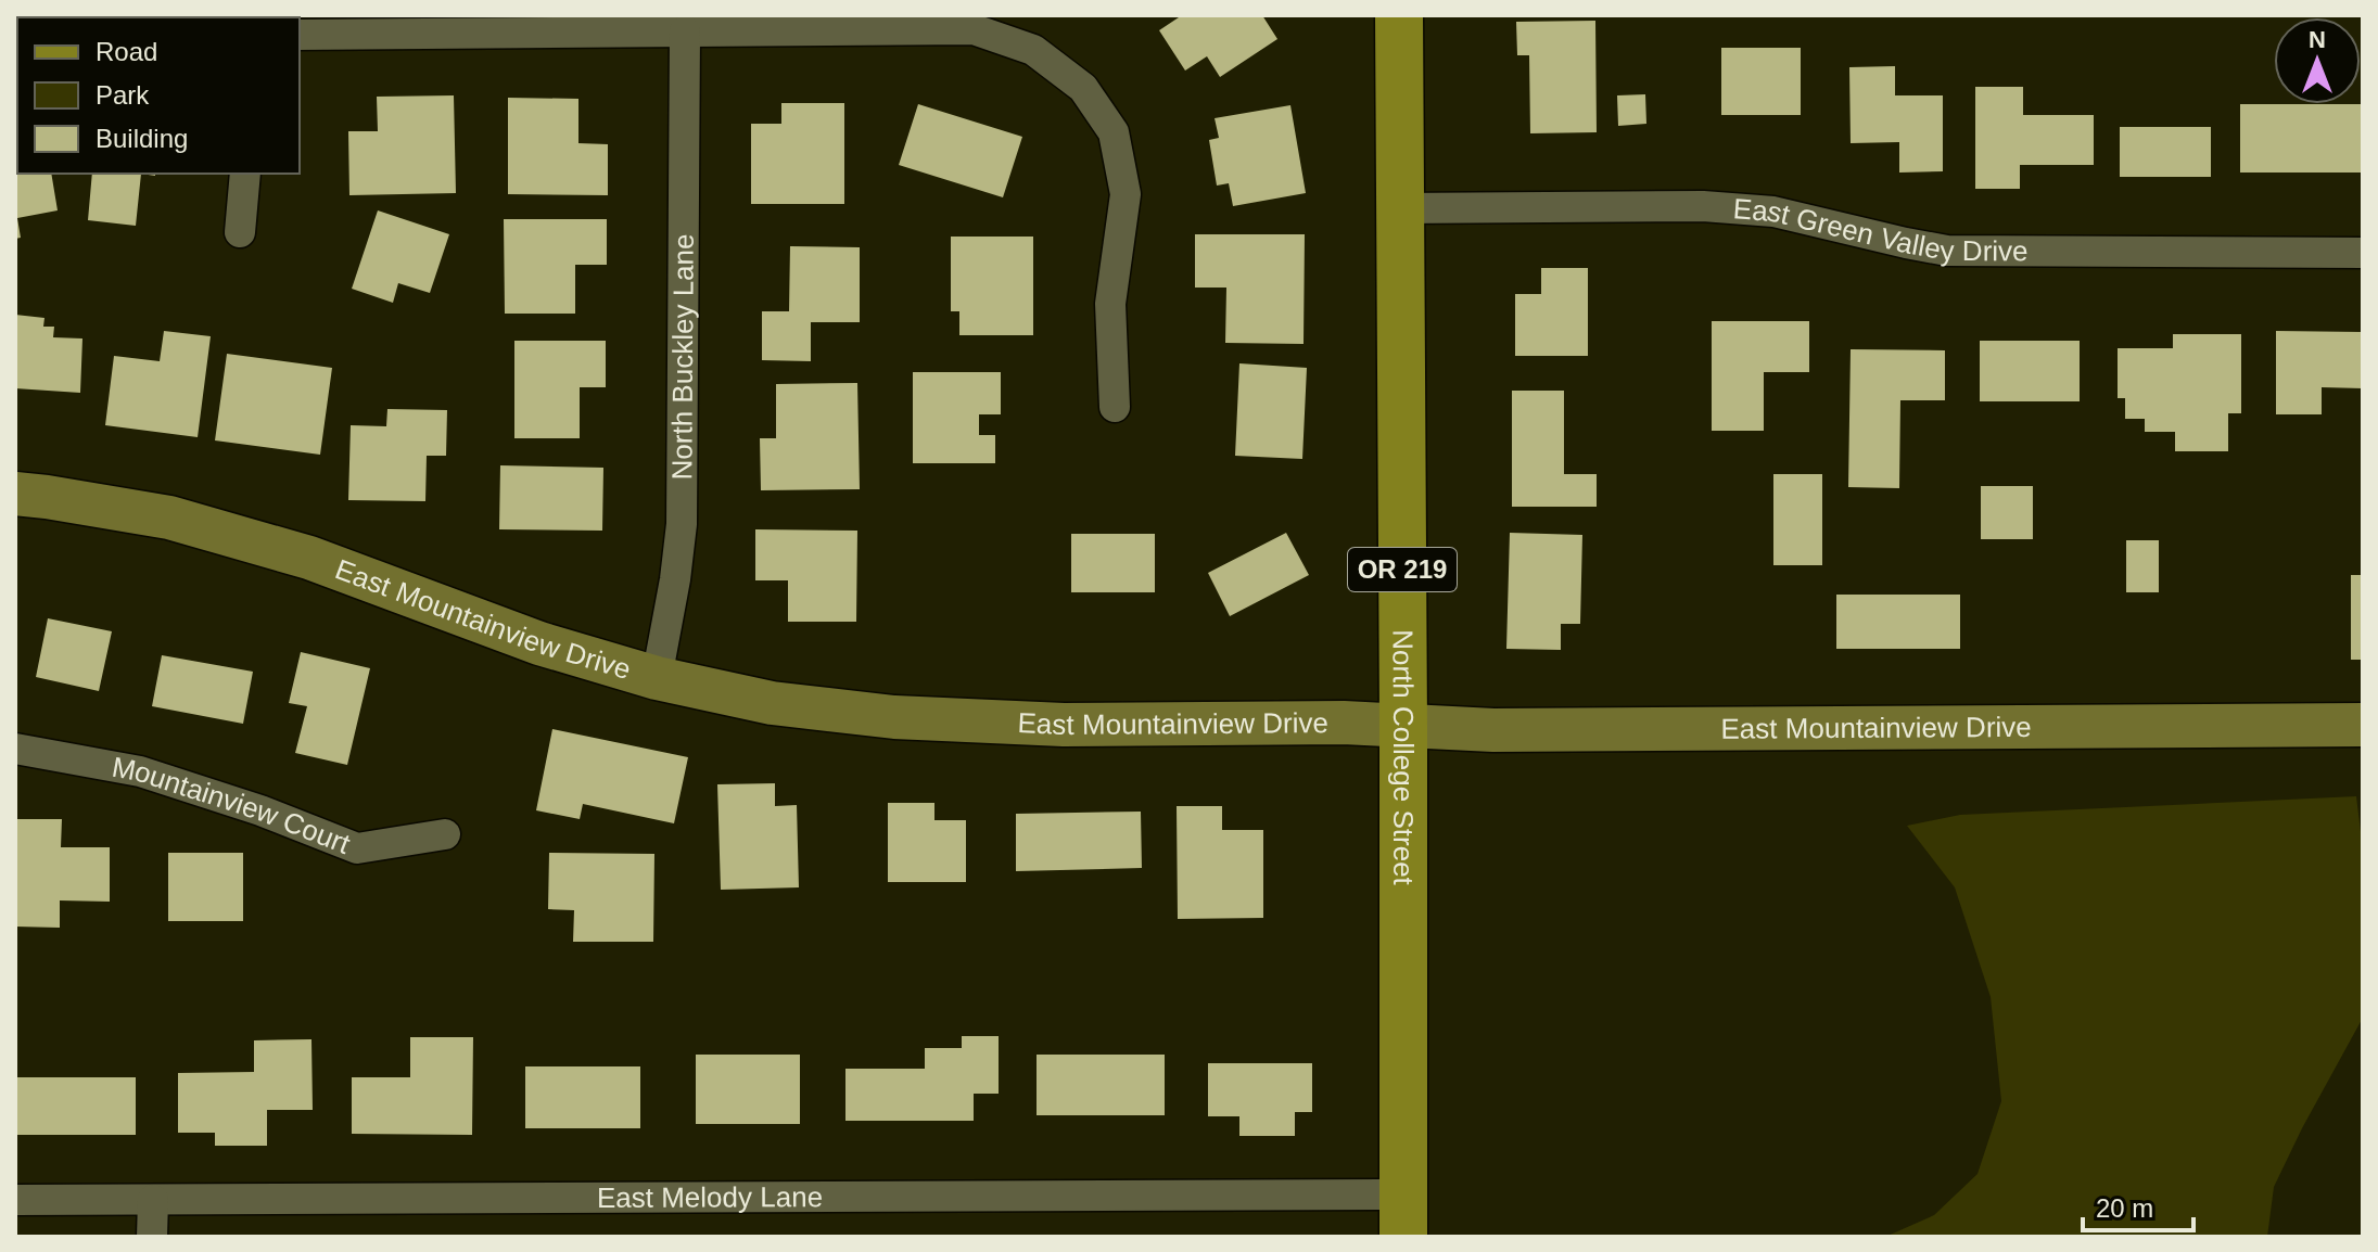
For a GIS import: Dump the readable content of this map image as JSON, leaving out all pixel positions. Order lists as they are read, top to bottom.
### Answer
{
  "streets": {
    "main road": ["OR 219", "North College Street"],
    "street": [
      "East Green Valley Drive",
      "North Buckley Lane",
      "East Mountainview Drive",
      "Mountainview Court",
      "East Melody Lane"
    ]
  },
  "crossings": [
    ["East Green Valley Drive", "North College Street"],
    ["North Buckley Lane", "East Mountainview Drive"],
    ["East Mountainview Drive", "North College Street"],
    ["North College Street", "East Melody Lane"]
  ],
  "legend": ["Road", "Park", "Building"],
  "scale_bar": "20 m",
  "north": "top"
}
